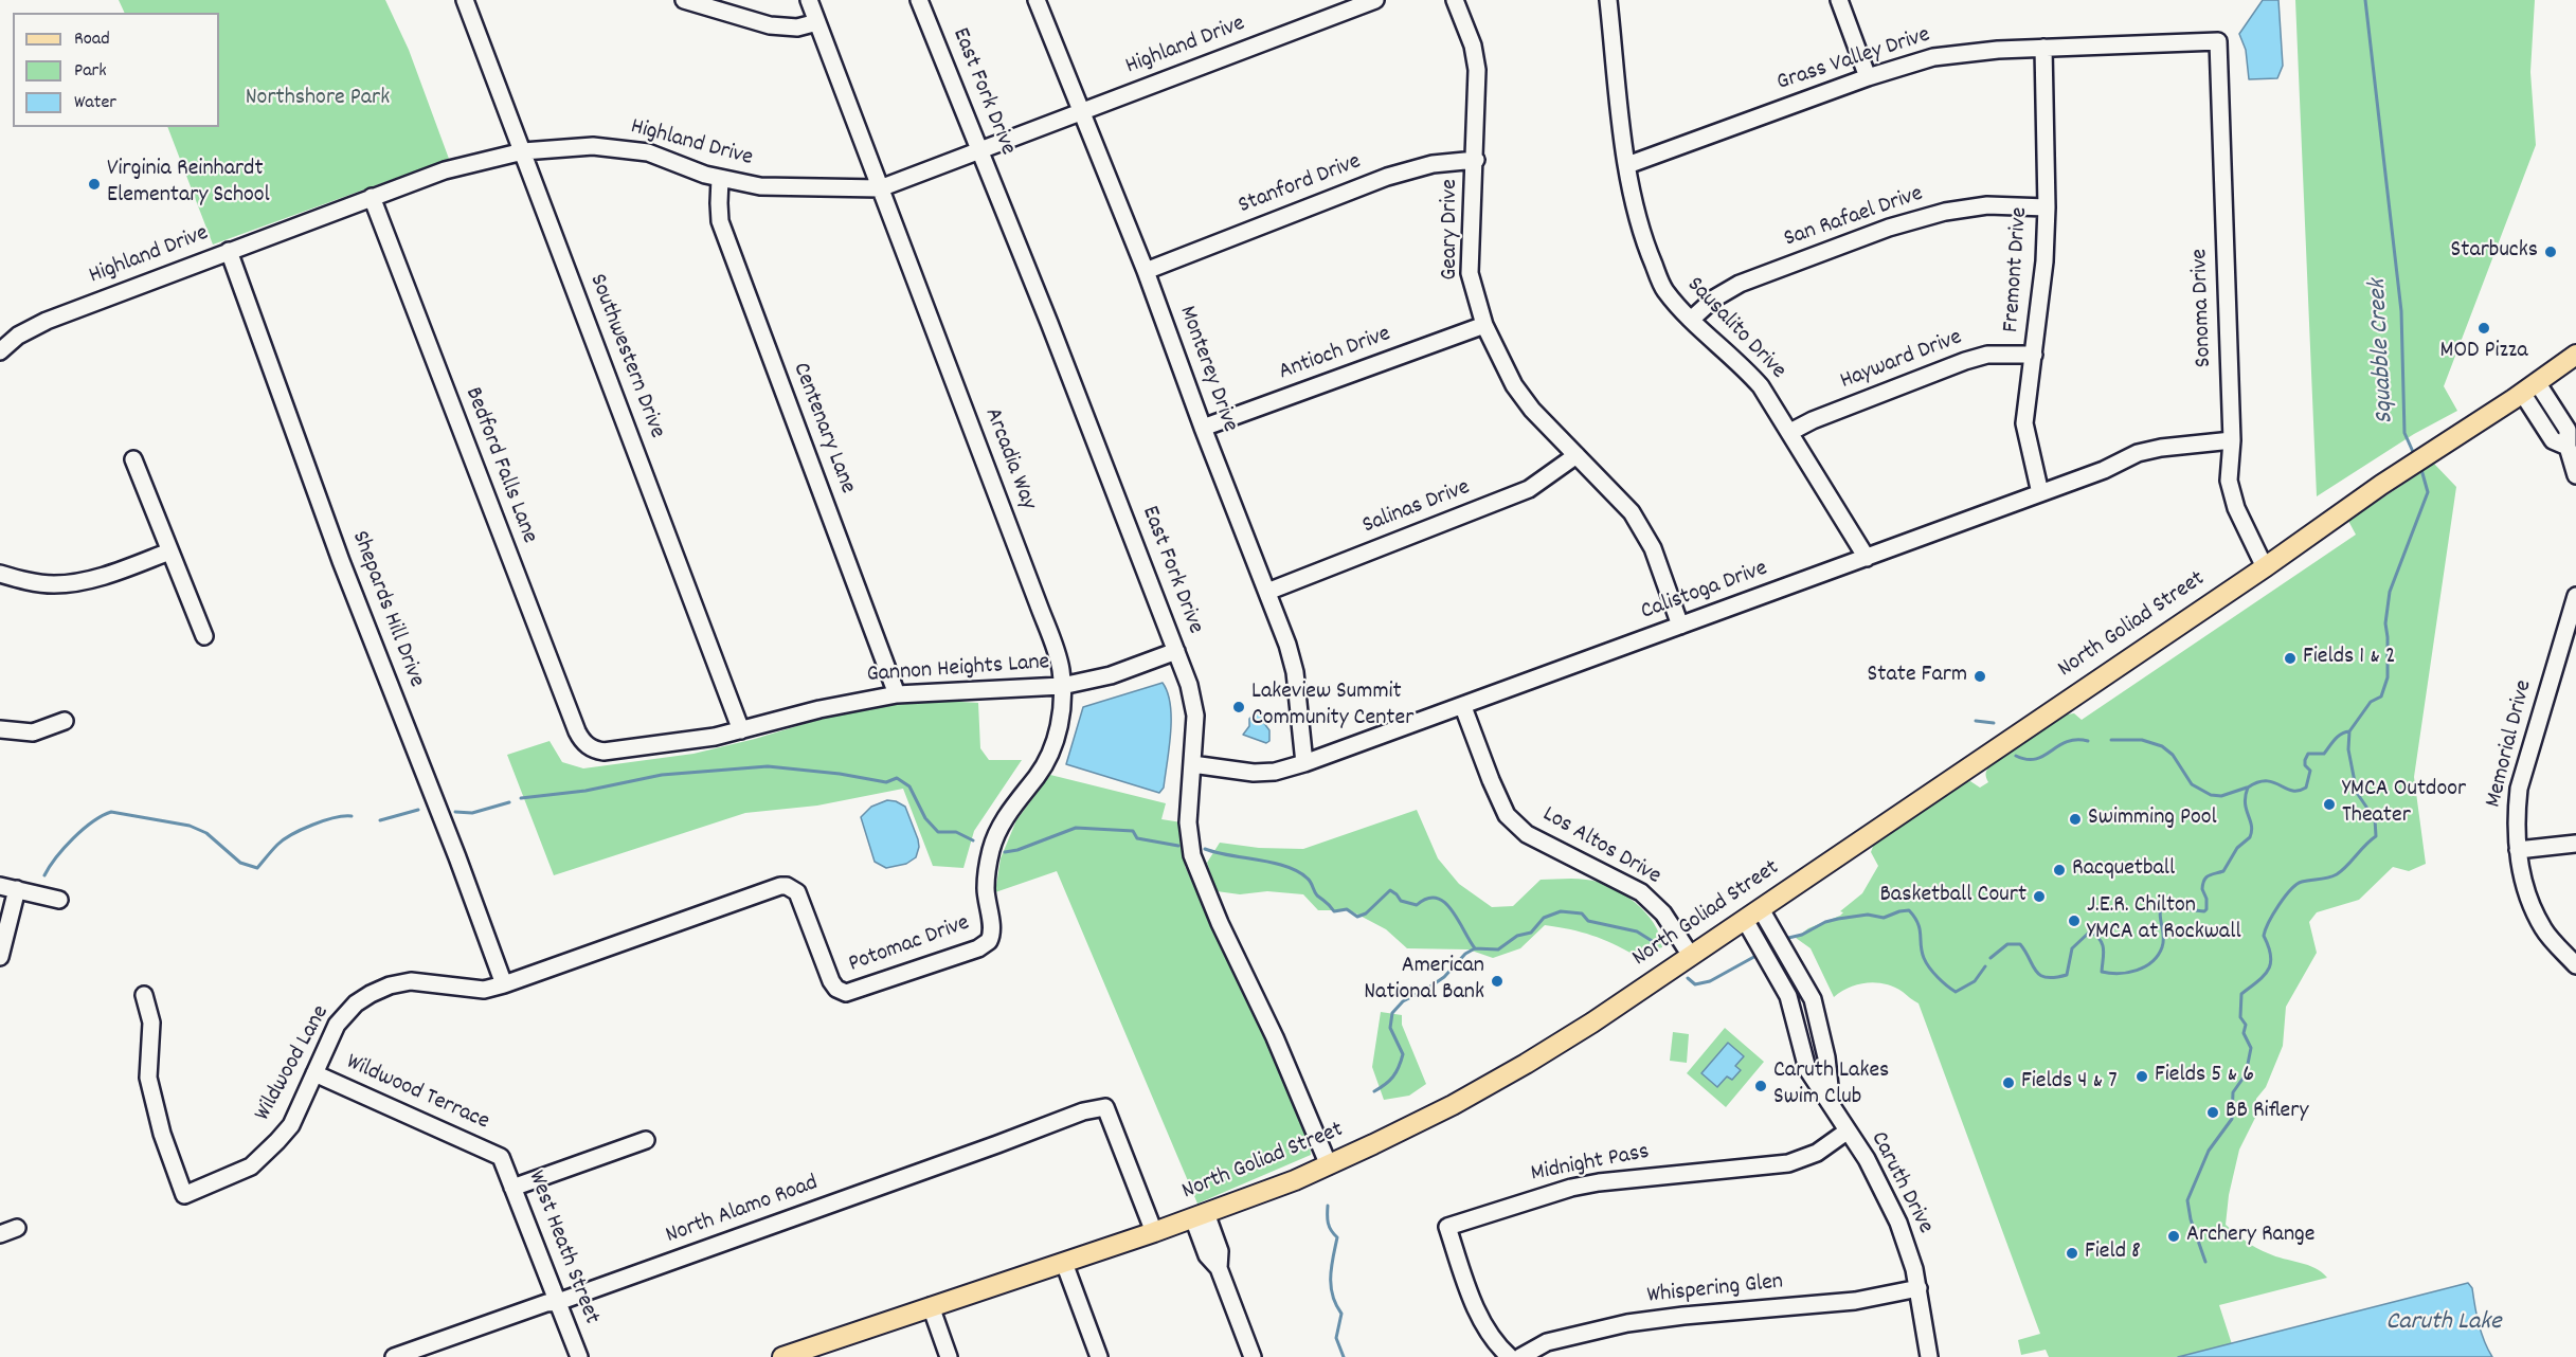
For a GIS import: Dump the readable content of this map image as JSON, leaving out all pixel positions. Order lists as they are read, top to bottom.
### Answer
{
  "streets": {
    "main road": ["North Goliad Street"],
    "street": [
      "Highland Drive",
      "Grass Valley Drive",
      "East Fork Drive",
      "Stanford Drive",
      "San Rafael Drive",
      "Geary Drive",
      "Fremont Drive",
      "Sonoma Drive",
      "Sausalito Drive",
      "Antioch Drive",
      "Southwestern Drive",
      "Hayward Drive",
      "Monterey Drive",
      "Centenary Lane",
      "Arcadia Way",
      "Bedford Falls Lane",
      "Salinas Drive",
      "Calistoga Drive",
      "Shepards Hill Drive",
      "Gannon Heights Lane",
      "Memorial Drive",
      "Los Altos Drive",
      "Potomac Drive",
      "Wildwood Lane",
      "Wildwood Terrace",
      "Midnight Pass",
      "Caruth Drive",
      "North Alamo Road",
      "West Heath Street",
      "Whispering Glen"
    ]
  },
  "crossings": [
    ["Highland Drive", "East Fork Drive"],
    ["Highland Drive", "Southwestern Drive"],
    ["Highland Drive", "Monterey Drive"],
    ["Highland Drive", "Centenary Lane"],
    ["Highland Drive", "Arcadia Way"],
    ["Highland Drive", "Bedford Falls Lane"],
    ["Highland Drive", "Shepards Hill Drive"],
    ["Grass Valley Drive", "Fremont Drive"],
    ["Grass Valley Drive", "Sonoma Drive"],
    ["Grass Valley Drive", "Sausalito Drive"],
    ["East Fork Drive", "Calistoga Drive"],
    ["East Fork Drive", "North Goliad Street"],
    ["East Fork Drive", "Gannon Heights Lane"],
    ["Stanford Drive", "Geary Drive"],
    ["Stanford Drive", "Monterey Drive"],
    ["San Rafael Drive", "Fremont Drive"],
    ["San Rafael Drive", "Sausalito Drive"],
    ["Geary Drive", "Antioch Drive"],
    ["Geary Drive", "Salinas Drive"],
    ["Geary Drive", "Calistoga Drive"],
    ["Fremont Drive", "Hayward Drive"],
    ["Fremont Drive", "Calistoga Drive"],
    ["Sonoma Drive", "Calistoga Drive"],
    ["Sonoma Drive", "North Goliad Street"],
    ["Sausalito Drive", "Hayward Drive"],
    ["Sausalito Drive", "Calistoga Drive"],
    ["Antioch Drive", "Monterey Drive"],
    ["Southwestern Drive", "Gannon Heights Lane"],
    ["Monterey Drive", "Salinas Drive"],
    ["Monterey Drive", "Calistoga Drive"],
    ["Centenary Lane", "Gannon Heights Lane"],
    ["Arcadia Way", "Gannon Heights Lane"],
    ["Arcadia Way", "Potomac Drive"],
    ["Bedford Falls Lane", "Gannon Heights Lane"],
    ["Calistoga Drive", "Los Altos Drive"],
    ["Shepards Hill Drive", "Wildwood Lane"],
    ["North Goliad Street", "Los Altos Drive"],
    ["North Goliad Street", "Caruth Drive"],
    ["North Goliad Street", "North Alamo Road"],
    ["Potomac Drive", "Wildwood Lane"],
    ["Wildwood Lane", "Wildwood Terrace"],
    ["Wildwood Terrace", "West Heath Street"],
    ["Midnight Pass", "Caruth Drive"],
    ["Caruth Drive", "Whispering Glen"],
    ["North Alamo Road", "West Heath Street"]
  ],
  "water": ["Squabble Creek", "Caruth Lake"],
  "parks": ["Northshore Park"],
  "places": [
    "Virginia Reinhardt Elementary School",
    "Starbucks",
    "MOD Pizza",
    "Fields 1 & 2",
    "State Farm",
    "Lakeview Summit Community Center",
    "YMCA Outdoor Theater",
    "Swimming Pool",
    "Racquetball",
    "Basketball Court",
    "J.E.R. Chilton YMCA at Rockwall",
    "American National Bank",
    "Fields 5 & 6",
    "Fields 4 & 7",
    "Caruth Lakes Swim Club",
    "BB Riflery",
    "Archery Range",
    "Field 8"
  ],
  "legend": ["Road", "Park", "Water"]
}
